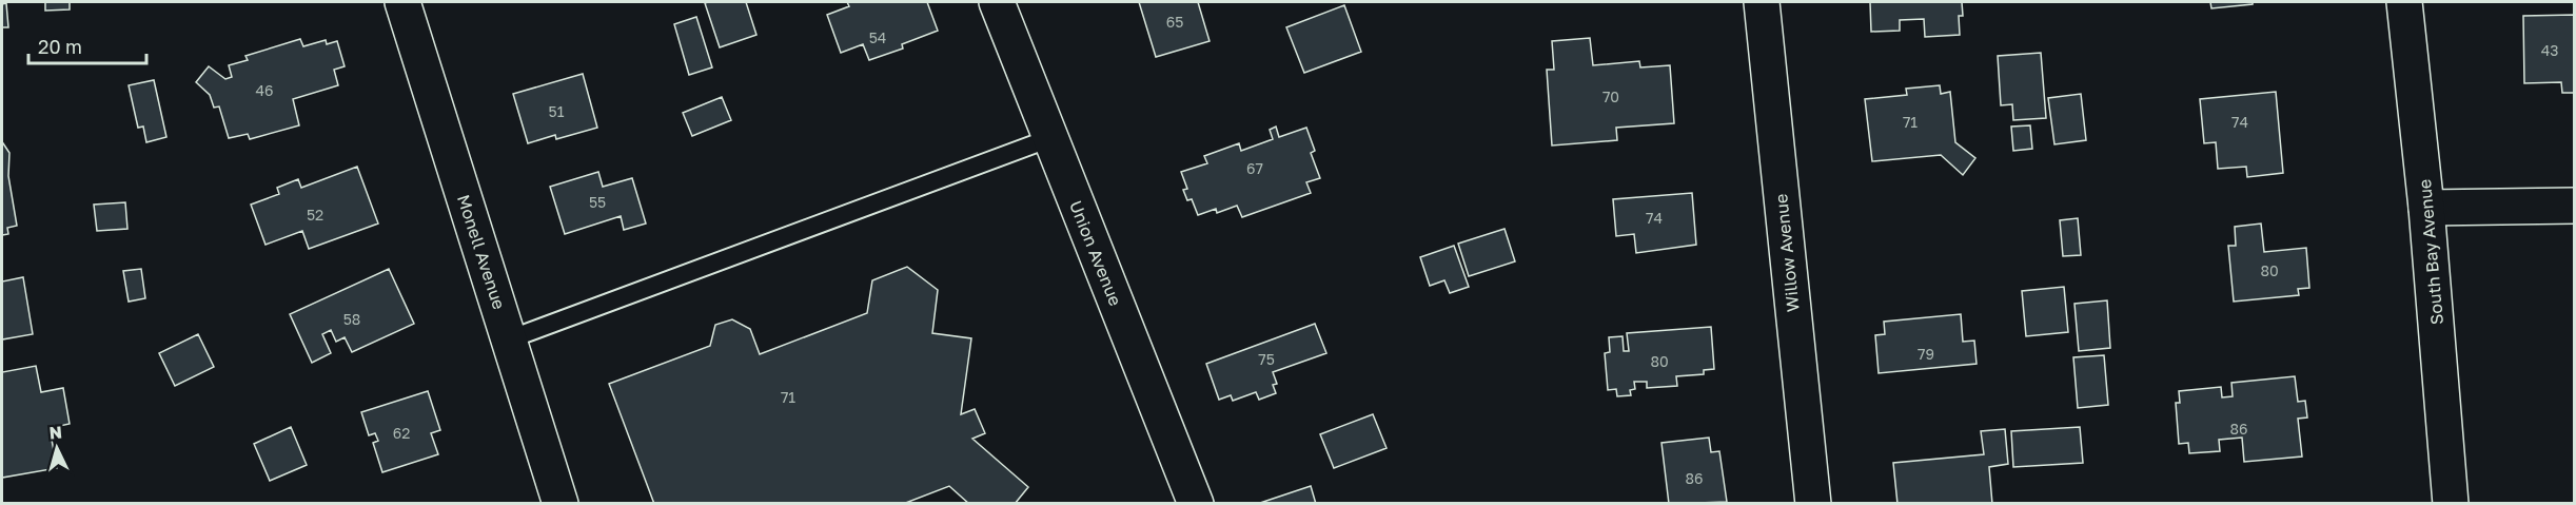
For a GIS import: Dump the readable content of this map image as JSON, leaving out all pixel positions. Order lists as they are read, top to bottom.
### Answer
{
  "streets": {
    "street": [
      "Monell Avenue",
      "South Bay Avenue",
      "Union Avenue",
      "Willow Avenue"
    ]
  },
  "house_numbers": [
    "65",
    "54",
    "43",
    "46",
    "70",
    "51",
    "71",
    "74",
    "67",
    "55",
    "52",
    "74",
    "80",
    "58",
    "79",
    "75",
    "80",
    "71",
    "86",
    "62",
    "86"
  ],
  "scale_bar": "20 m",
  "north": "top"
}
